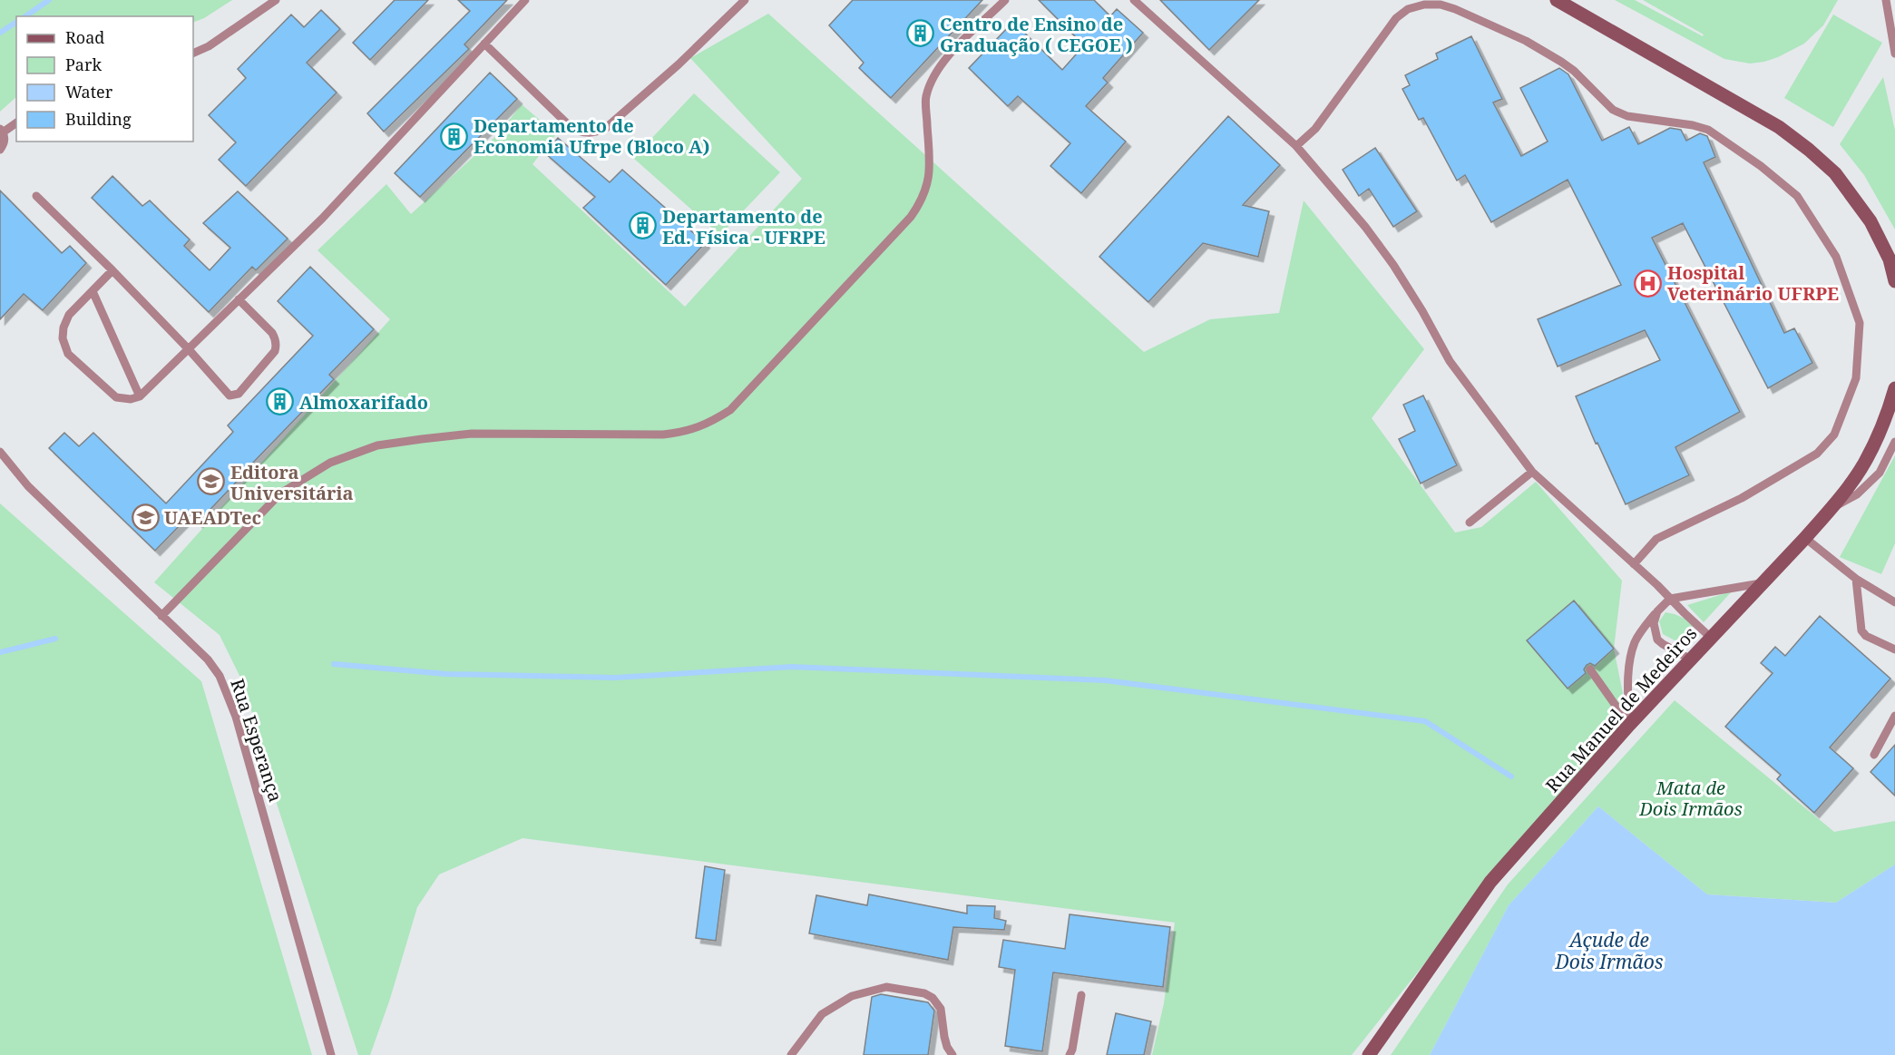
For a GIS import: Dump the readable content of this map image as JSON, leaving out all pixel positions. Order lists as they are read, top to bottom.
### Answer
{
  "streets": {
    "main road": ["Rua Manuel de Medeiros"],
    "lane": ["Rua Esperança"]
  },
  "water": ["Açude de Dois Irmãos"],
  "parks": ["Mata de Dois Irmãos"],
  "places": {
    "building": [
      "Centro de Ensino de Graduação ( CEGOE )",
      "Departamento de Economia Ufrpe (Bloco A)",
      "Departamento de Ed. Física - UFRPE",
      "Almoxarifado"
    ],
    "hospital": ["Hospital Veterinário UFRPE"],
    "school or university": ["Editora Universitária", "UAEADTec"]
  },
  "legend": [
    "Road",
    "Park",
    "Water",
    "Building"
  ]
}
